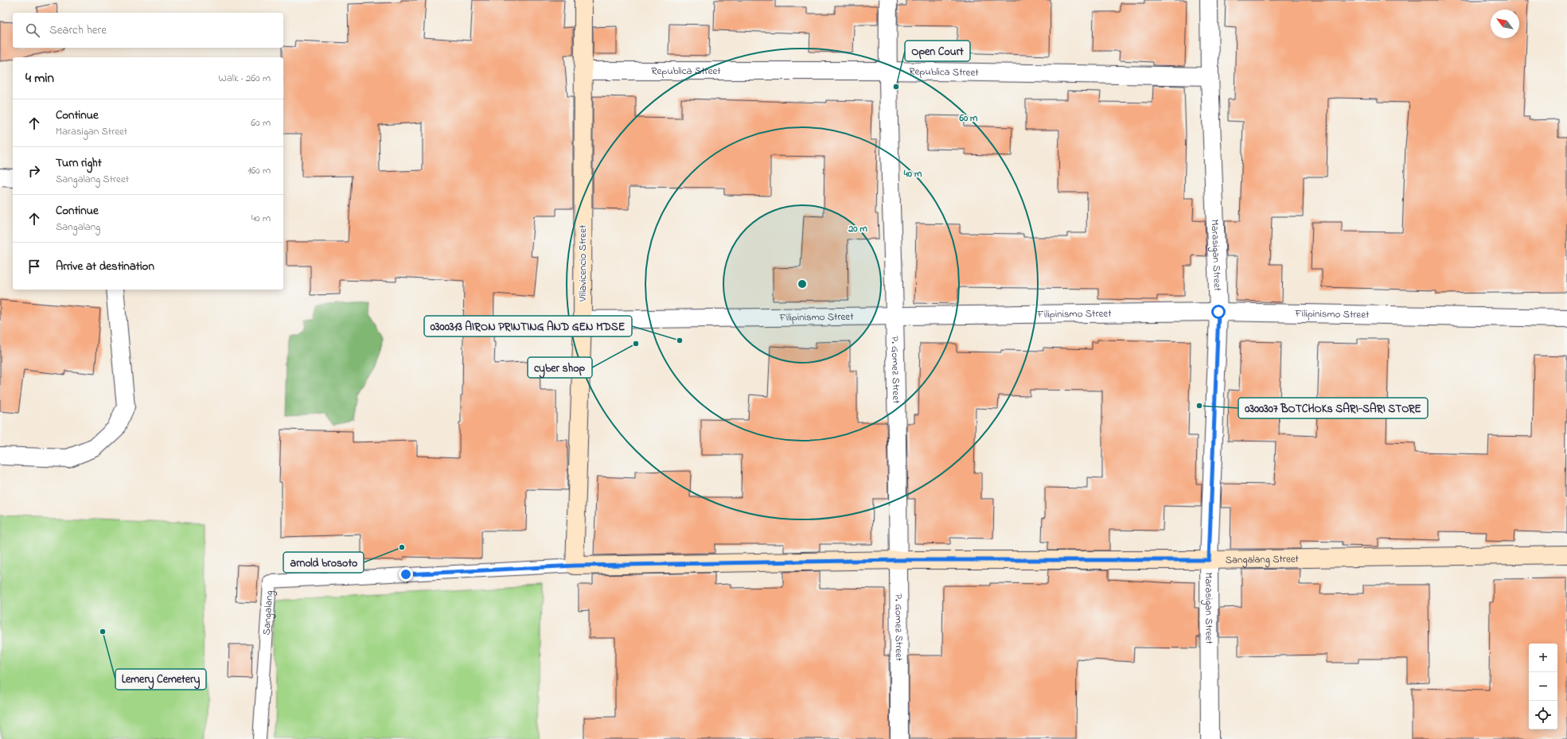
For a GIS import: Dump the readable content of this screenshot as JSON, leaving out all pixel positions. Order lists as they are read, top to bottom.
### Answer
{
  "streets": {
    "street": [
      "Republica Street",
      "Marasigan Street",
      "Villavicencio Street",
      "Filipinismo Street",
      "P. Gomez Street",
      "Sangalang Street"
    ],
    "lane": ["Sangalang"]
  },
  "crossings": [
    ["Republica Street", "Marasigan Street"],
    ["Republica Street", "Villavicencio Street"],
    ["Republica Street", "P. Gomez Street"],
    ["Marasigan Street", "Filipinismo Street"],
    ["Marasigan Street", "Sangalang Street"],
    ["Villavicencio Street", "Filipinismo Street"],
    ["Villavicencio Street", "Sangalang Street"],
    ["Villavicencio Street", "Sangalang"],
    ["Filipinismo Street", "P. Gomez Street"],
    ["P. Gomez Street", "Sangalang Street"],
    ["Sangalang Street", "Sangalang"]
  ],
  "places": [
    "Open Court",
    "0300313 AIRON PRINTING AND GEN MDSE",
    "cyber shop",
    "0300307 BOTCHOKs SARI-SARI STORE",
    "arnold brosoto",
    "Lemery Cemetery"
  ],
  "north": "top left",
  "page": {
    "search": "Search here",
    "heading": ["4 min", "Walk · 260 m"],
    "list": [
      ["Continue", "Marasigan Street", "60 m"],
      ["Turn right", "Sangalang Street", "160 m"],
      ["Continue", "Sangalang", "40 m"],
      "Arrive at destination"
    ],
    "map_buttons": ["+", "−"]
  },
  "rings": ["60 m", "40 m", "20 m"]
}
